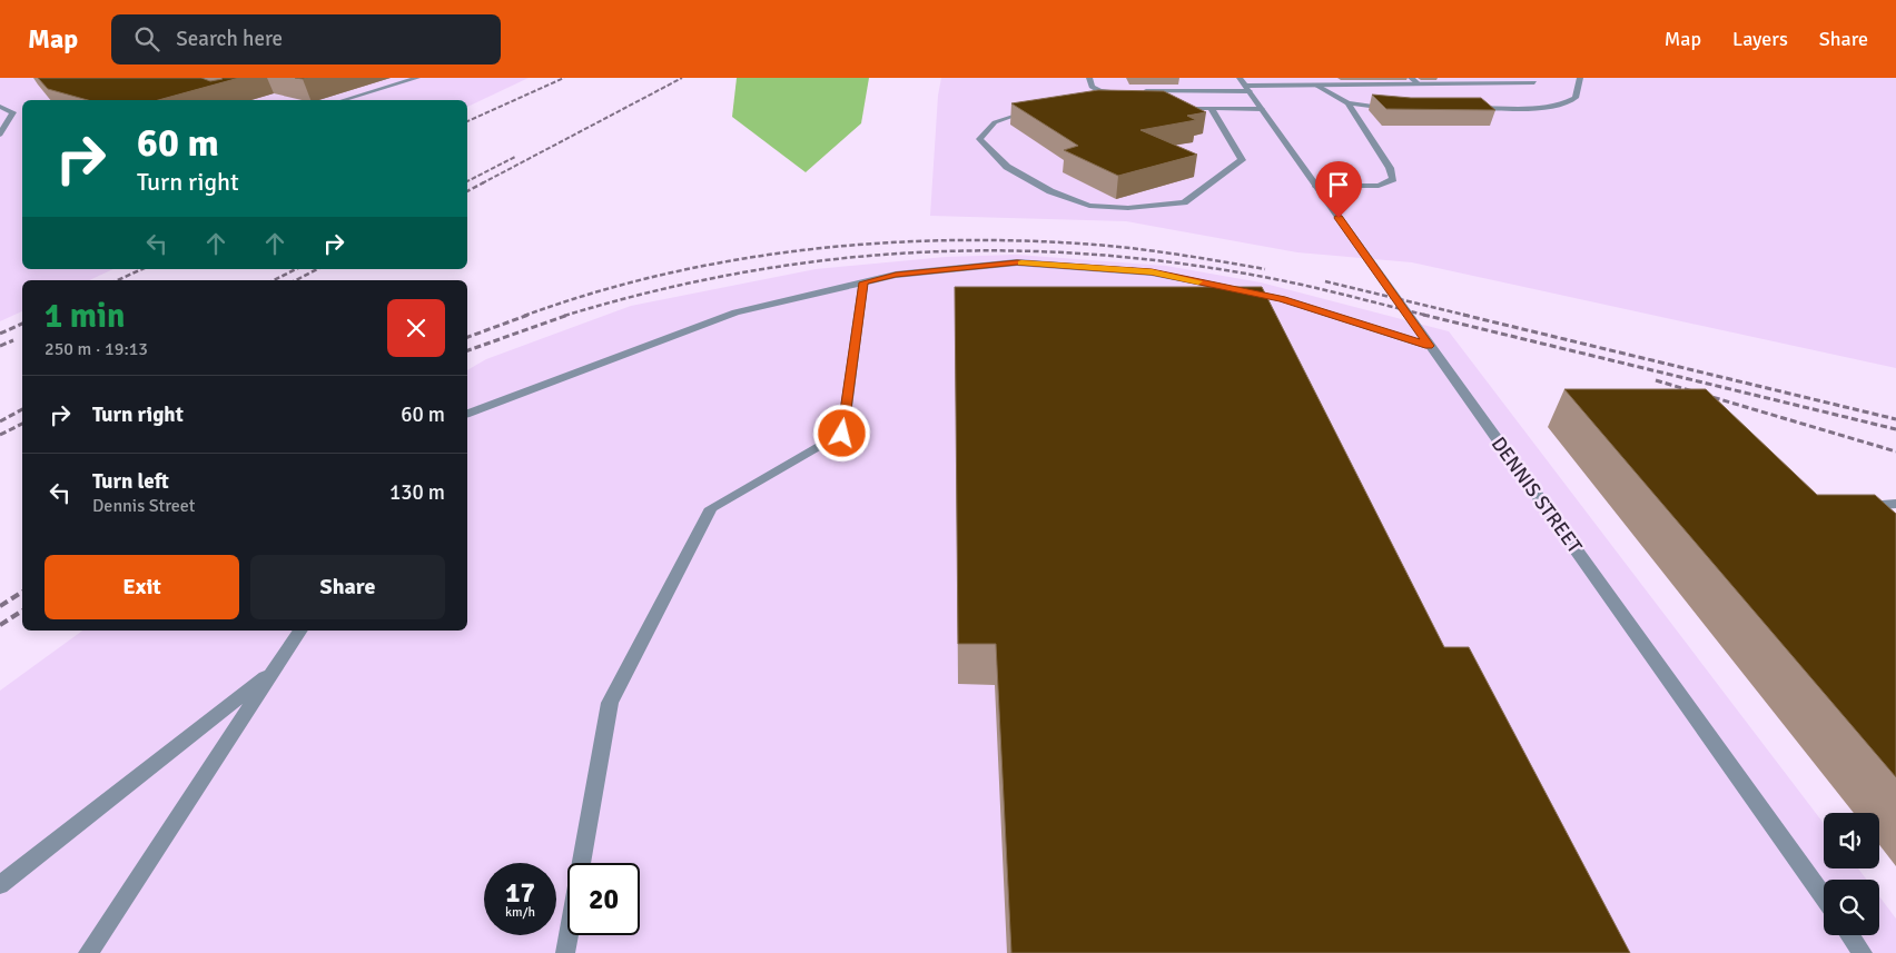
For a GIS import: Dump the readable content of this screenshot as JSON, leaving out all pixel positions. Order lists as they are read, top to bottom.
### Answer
{
  "streets": {
    "street": ["DENNIS STREET"]
  },
  "page": {
    "header": "Map",
    "search": "Search here",
    "nav": ["Map", "Layers", "Share"],
    "turn": ["60 m", "Turn right"],
    "heading": ["1 min", "250 m · 19:13"],
    "list": [
      {
        "name": "Turn right",
        "value": "60 m"
      },
      {
        "name": "Turn left",
        "note": "Dennis Street",
        "value": "130 m"
      }
    ],
    "buttons": ["Exit", "Share"],
    "speed": "17 km/h",
    "limit": "20"
  }
}
